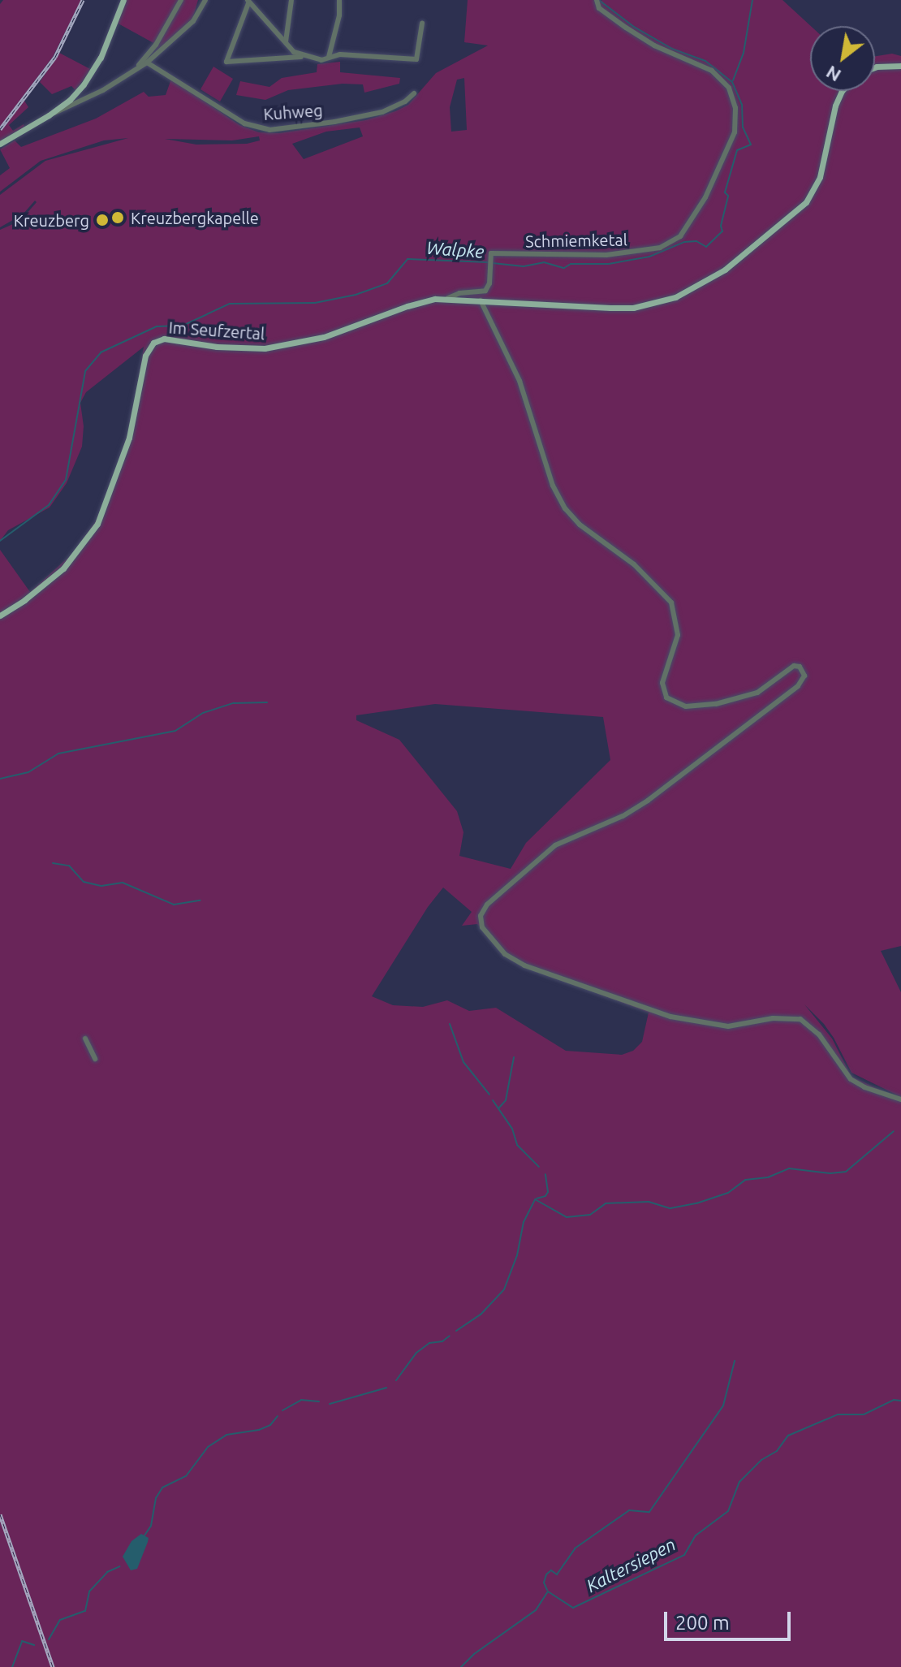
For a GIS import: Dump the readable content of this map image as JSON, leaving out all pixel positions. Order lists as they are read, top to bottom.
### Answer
{
  "streets": {
    "main road": ["Im Seufzertal"],
    "street": ["Kuhweg", "Schmiemketal"]
  },
  "crossings": [
    ["Schmiemketal", "Im Seufzertal"]
  ],
  "water": ["Walpke", "Kaltersiepen"],
  "places": ["Kreuzbergkapelle", "Kreuzberg"],
  "scale_bar": "200 m",
  "north": "bottom left"
}
